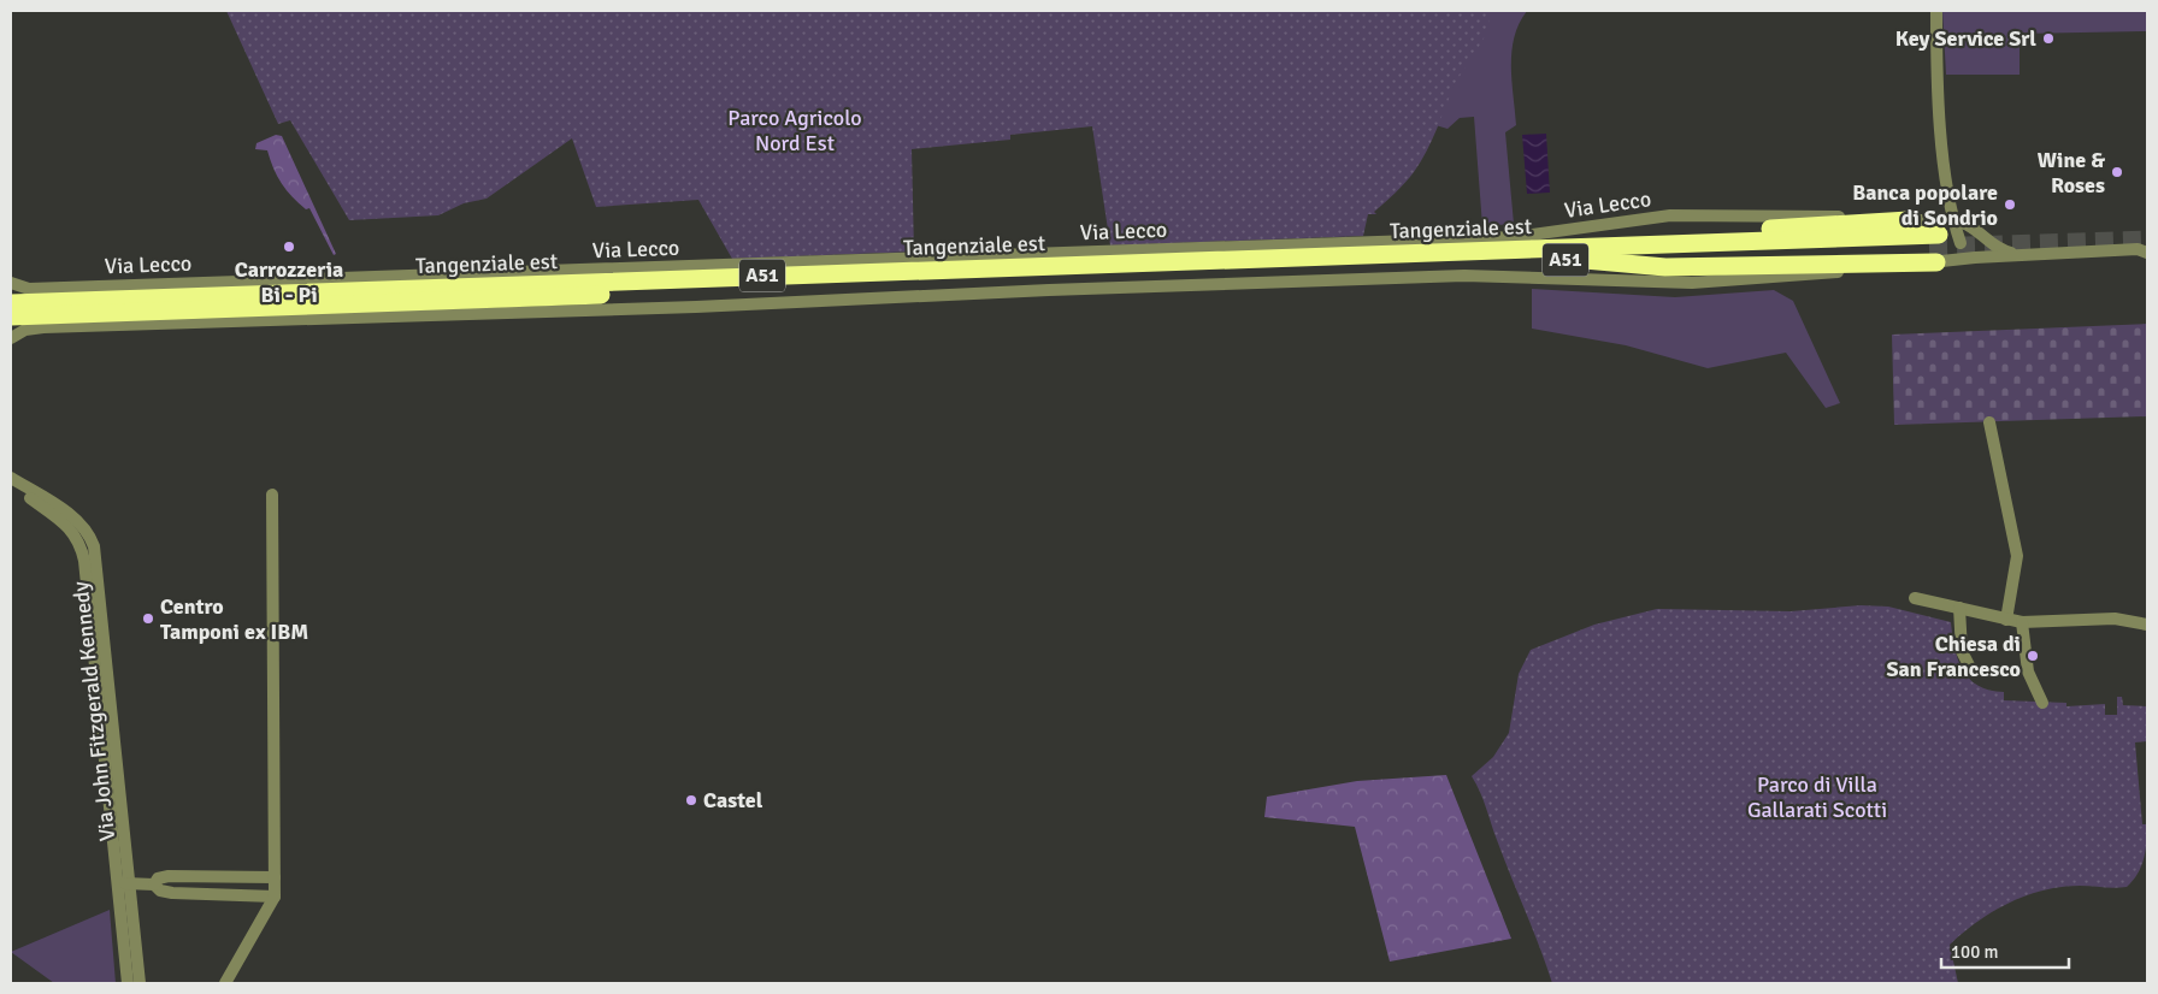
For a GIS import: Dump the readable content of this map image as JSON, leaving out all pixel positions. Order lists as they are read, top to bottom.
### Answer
{
  "streets": {
    "highway": ["Tangenziale est", "A51"],
    "street": ["Via Lecco", "Via John Fitzgerald Kennedy"]
  },
  "crossings": [
    ["Via Lecco", "Tangenziale est"]
  ],
  "parks": ["Parco Agricolo Nord Est", "Parco di Villa Gallarati Scotti"],
  "places": [
    "Key Service Srl",
    "Wine & Roses",
    "Banca popolare di Sondrio",
    "Carrozzeria Bi - Pi",
    "Centro Tamponi ex IBM",
    "Chiesa di San Francesco",
    "Castel"
  ],
  "scale_bar": "100 m"
}
